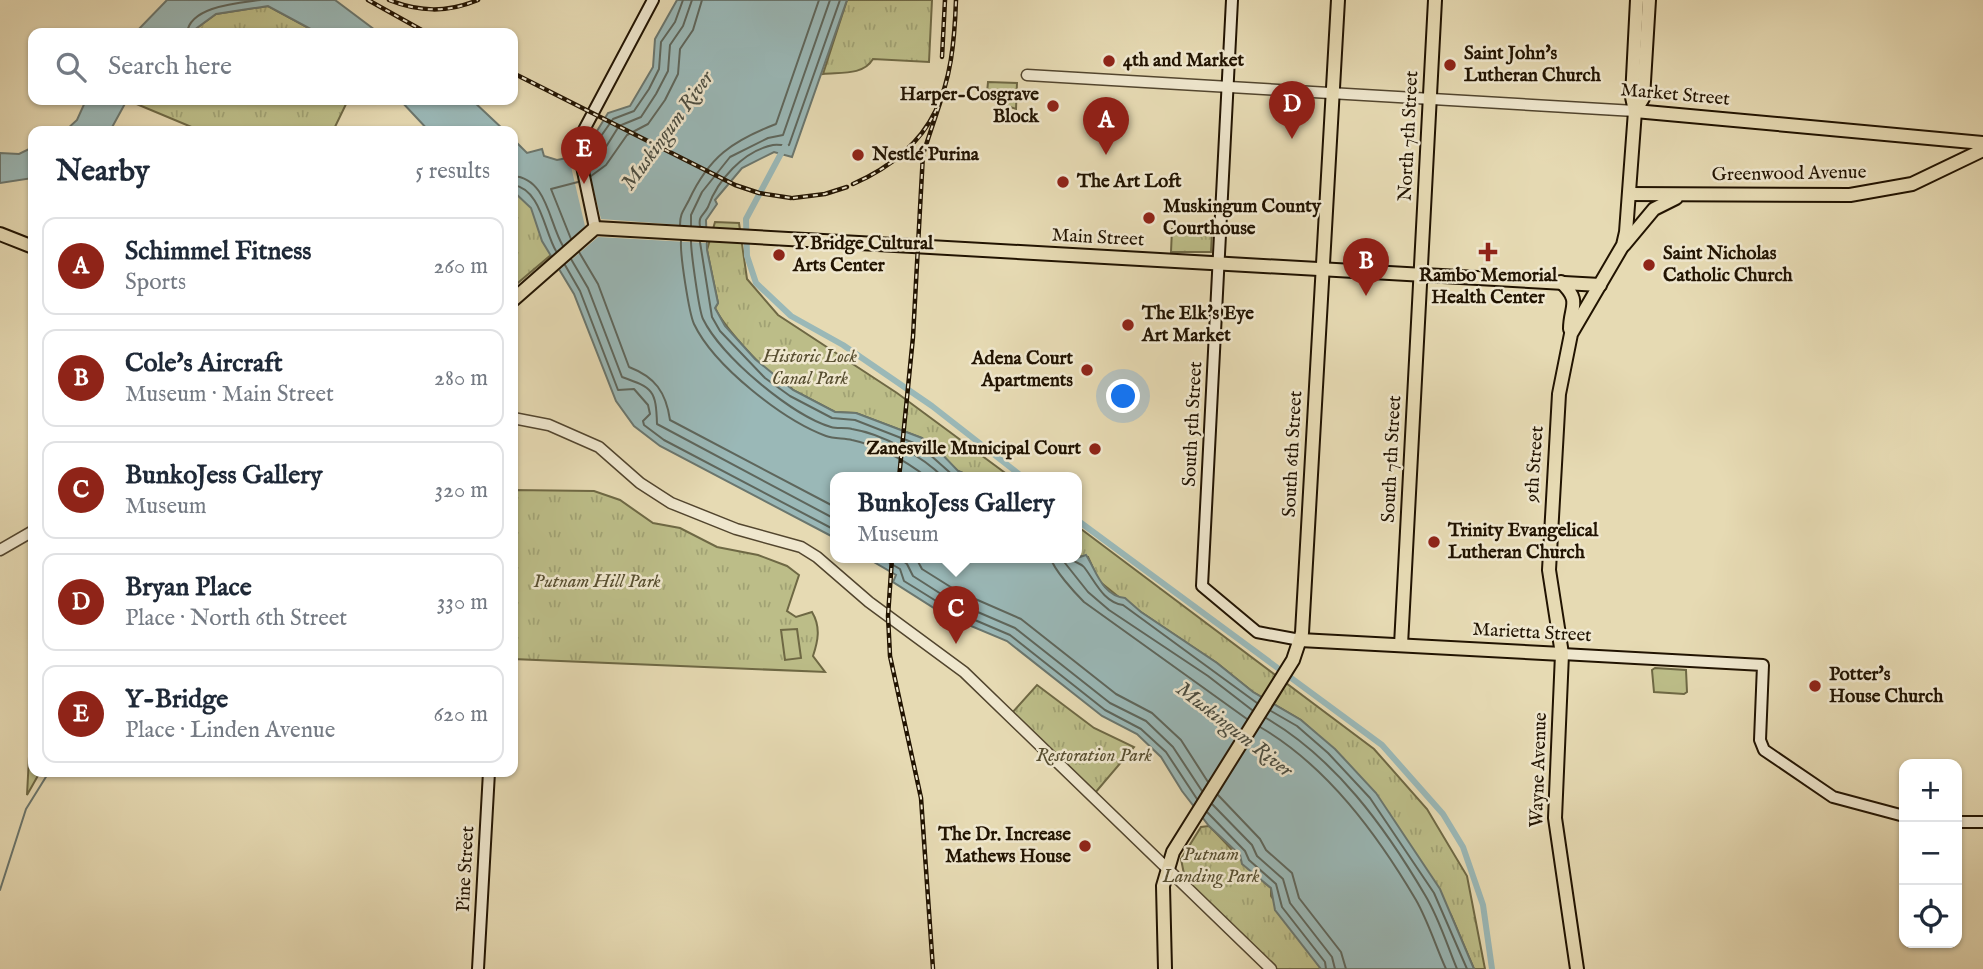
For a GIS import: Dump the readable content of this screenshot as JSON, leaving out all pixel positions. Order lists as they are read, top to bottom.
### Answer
{
  "streets": {
    "main road": [
      "Market Street",
      "North 7th Street",
      "Greenwood Avenue",
      "Main Street",
      "South 5th Street",
      "South 6th Street",
      "South 7th Street",
      "9th Street",
      "Marietta Street",
      "Wayne Avenue",
      "Pine Street"
    ]
  },
  "crossings": [
    ["Market Street", "North 7th Street"],
    ["Market Street", "South 5th Street"],
    ["Market Street", "South 6th Street"],
    ["North 7th Street", "Main Street"],
    ["North 7th Street", "South 7th Street"],
    ["Main Street", "South 5th Street"],
    ["Main Street", "South 6th Street"],
    ["Main Street", "South 7th Street"],
    ["Main Street", "9th Street"],
    ["South 5th Street", "South 6th Street"],
    ["South 5th Street", "Marietta Street"],
    ["South 6th Street", "Marietta Street"],
    ["South 7th Street", "Marietta Street"],
    ["9th Street", "Marietta Street"],
    ["9th Street", "Wayne Avenue"],
    ["Marietta Street", "Wayne Avenue"]
  ],
  "water": ["Muskingum River"],
  "parks": [
    "Historic Lock Canal Park",
    "Putnam Hill Park",
    "Restoration Park",
    "Putnam Landing Park"
  ],
  "places": {
    "other": [
      "4th and Market",
      "Saint John's Lutheran Church",
      "Harper-Cosgrave Block",
      "Nestlé Purina",
      "The Art Loft",
      "Muskingum County Courthouse",
      "Y Bridge Cultural Arts Center",
      "Saint Nicholas Catholic Church",
      "The Elk's Eye Art Market",
      "Adena Court Apartments",
      "Zanesville Municipal Court",
      "Trinity Evangelical Lutheran Church",
      "Potter's House Church",
      "The Dr. Increase Mathews House"
    ],
    "health": ["Rambo Memorial Health Center"]
  },
  "page": {
    "search": "Search here",
    "pins": [
      "D",
      "A",
      "E",
      "B",
      "C"
    ],
    "heading": ["Nearby", "5 results"],
    "list": [
      {
        "mark": "A",
        "name": "Schimmel Fitness",
        "note": "Sports",
        "value": "260 m"
      },
      {
        "mark": "B",
        "name": "Cole's Aircraft",
        "note": "Museum · Main Street",
        "value": "280 m"
      },
      {
        "mark": "C",
        "name": "BunkoJess Gallery",
        "note": "Museum",
        "value": "320 m"
      },
      {
        "mark": "D",
        "name": "Bryan Place",
        "note": "Place · North 6th Street",
        "value": "330 m"
      },
      {
        "mark": "E",
        "name": "Y-Bridge",
        "note": "Place · Linden Avenue",
        "value": "620 m"
      }
    ],
    "popup": ["BunkoJess Gallery", "Museum"],
    "map_buttons": ["+", "−"]
  }
}
